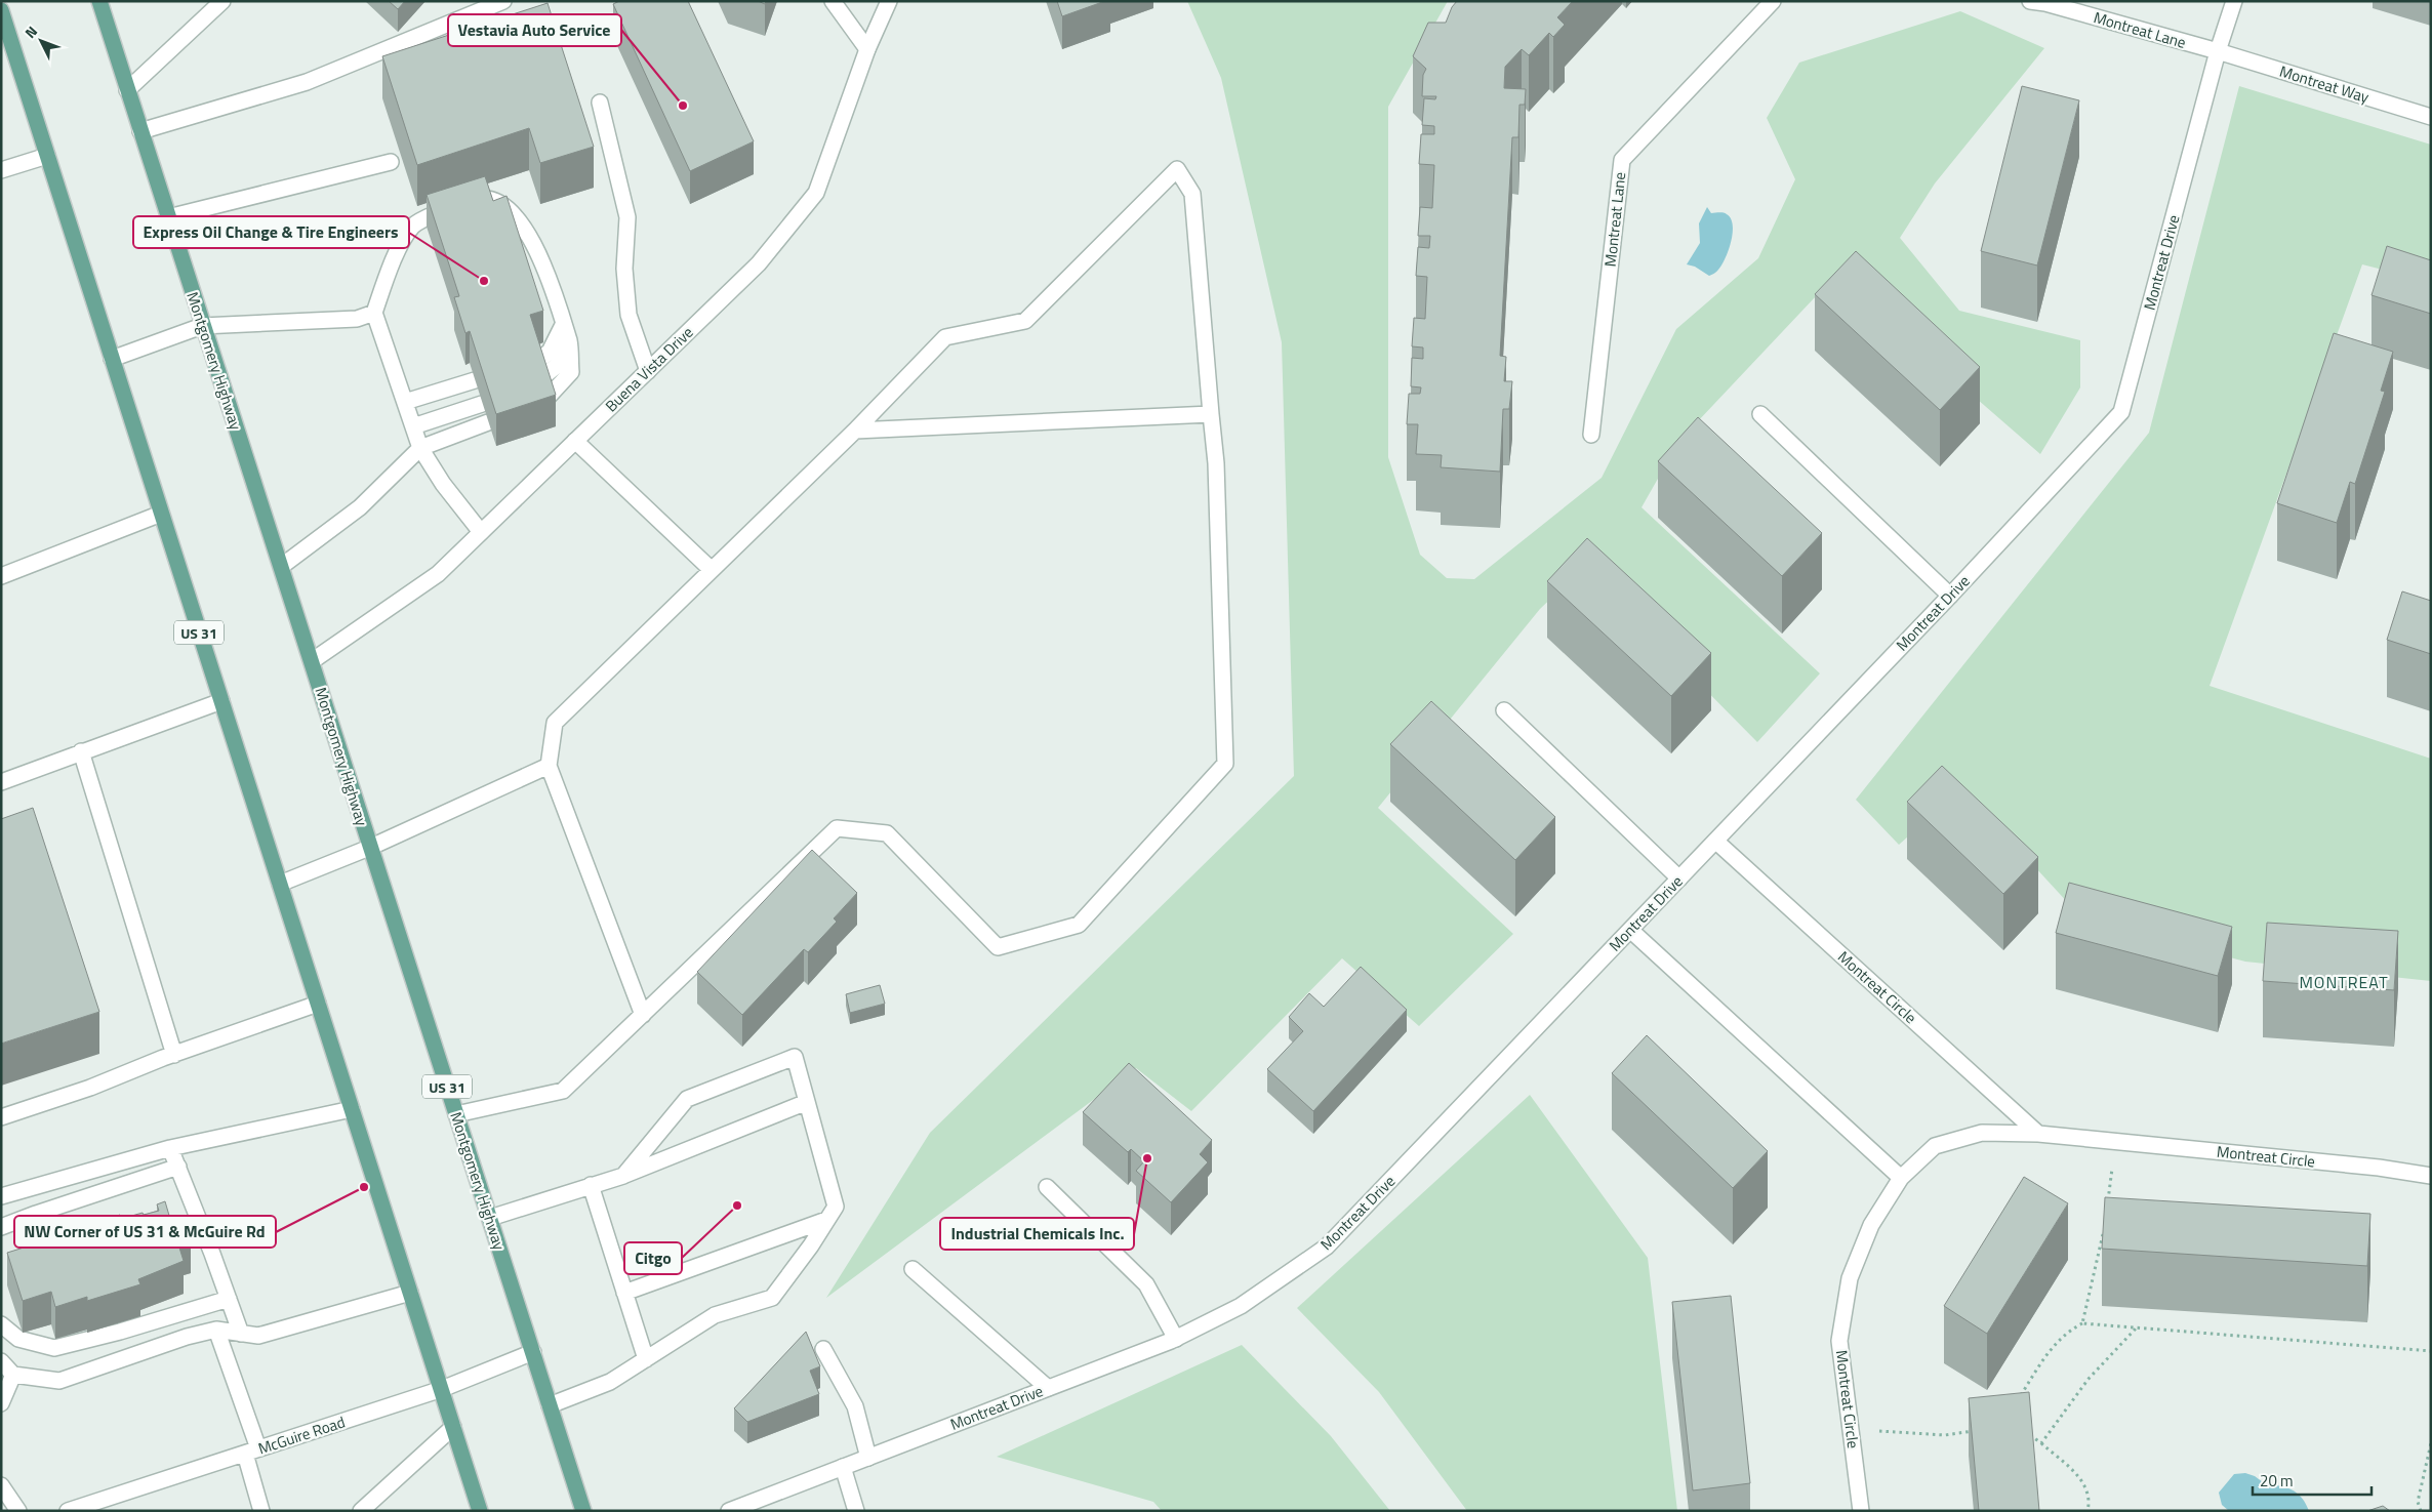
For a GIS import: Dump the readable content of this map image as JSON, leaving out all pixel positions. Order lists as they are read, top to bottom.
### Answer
{
  "streets": {
    "main road": ["Montgomery Highway", "US 31"],
    "street": [
      "Montreat Lane",
      "Montreat Way",
      "Montreat Drive",
      "Buena Vista Drive",
      "Montreat Circle",
      "McGuire Road"
    ]
  },
  "crossings": [
    ["Montreat Lane", "Montreat Way"],
    ["Montreat Lane", "Montreat Drive"],
    ["Montreat Way", "Montreat Drive"],
    ["Montreat Drive", "Montreat Circle"],
    ["Montgomery Highway", "Buena Vista Drive"],
    ["Montgomery Highway", "McGuire Road"],
    ["US 31", "McGuire Road"]
  ],
  "districts": ["MONTREAT"],
  "places": [
    "Vestavia Auto Service",
    "Express Oil Change & Tire Engineers",
    "Industrial Chemicals Inc.",
    "NW Corner of US 31 & McGuire Rd",
    "Citgo"
  ],
  "scale_bar": "20 m",
  "north": "top left"
}
